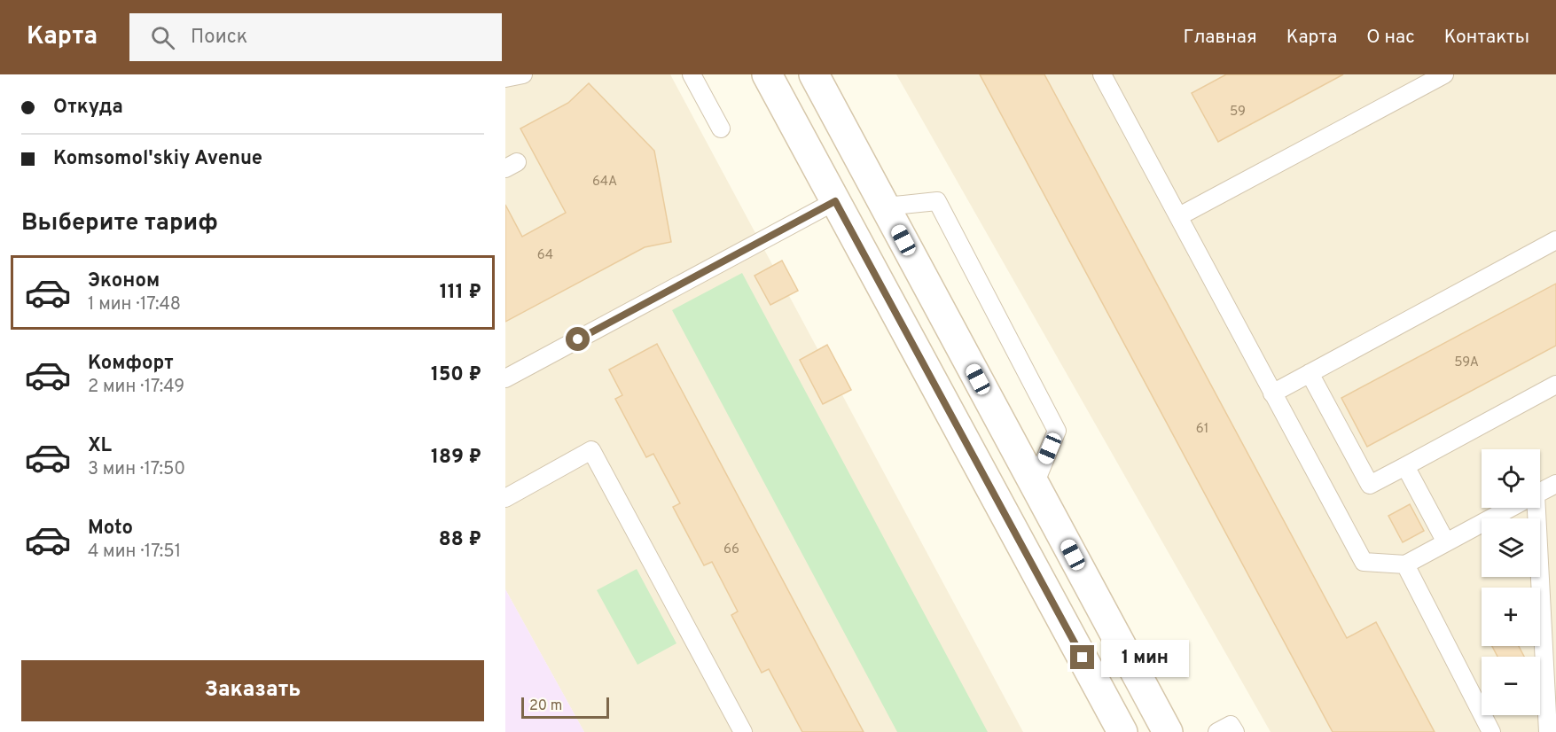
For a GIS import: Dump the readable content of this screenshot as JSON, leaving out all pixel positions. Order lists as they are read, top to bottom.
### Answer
{
  "house_numbers": [
    "59",
    "64А",
    "64",
    "59А",
    "61",
    "66"
  ],
  "scale_bar": "20 m",
  "page": {
    "header": "Карта",
    "search": "Поиск",
    "nav": [
      "Главная",
      "Карта",
      "О нас",
      "Контакты"
    ],
    "banner": ["Откуда", "Komsomol'skiy Avenue"],
    "heading": "Выберите тариф",
    "list": [
      {
        "name": "Эконом",
        "note": "1 мин · 17:48",
        "value": "111 ₽"
      },
      {
        "name": "Комфорт",
        "note": "2 мин · 17:49",
        "value": "150 ₽"
      },
      {
        "name": "XL",
        "note": "3 мин · 17:50",
        "value": "189 ₽"
      },
      {
        "name": "Moto",
        "note": "4 мин · 17:51",
        "value": "88 ₽"
      }
    ],
    "map_buttons": ["+", "−"],
    "bubble": "1 мин",
    "buttons": "Заказать",
    "scale": "20 m"
  }
}
